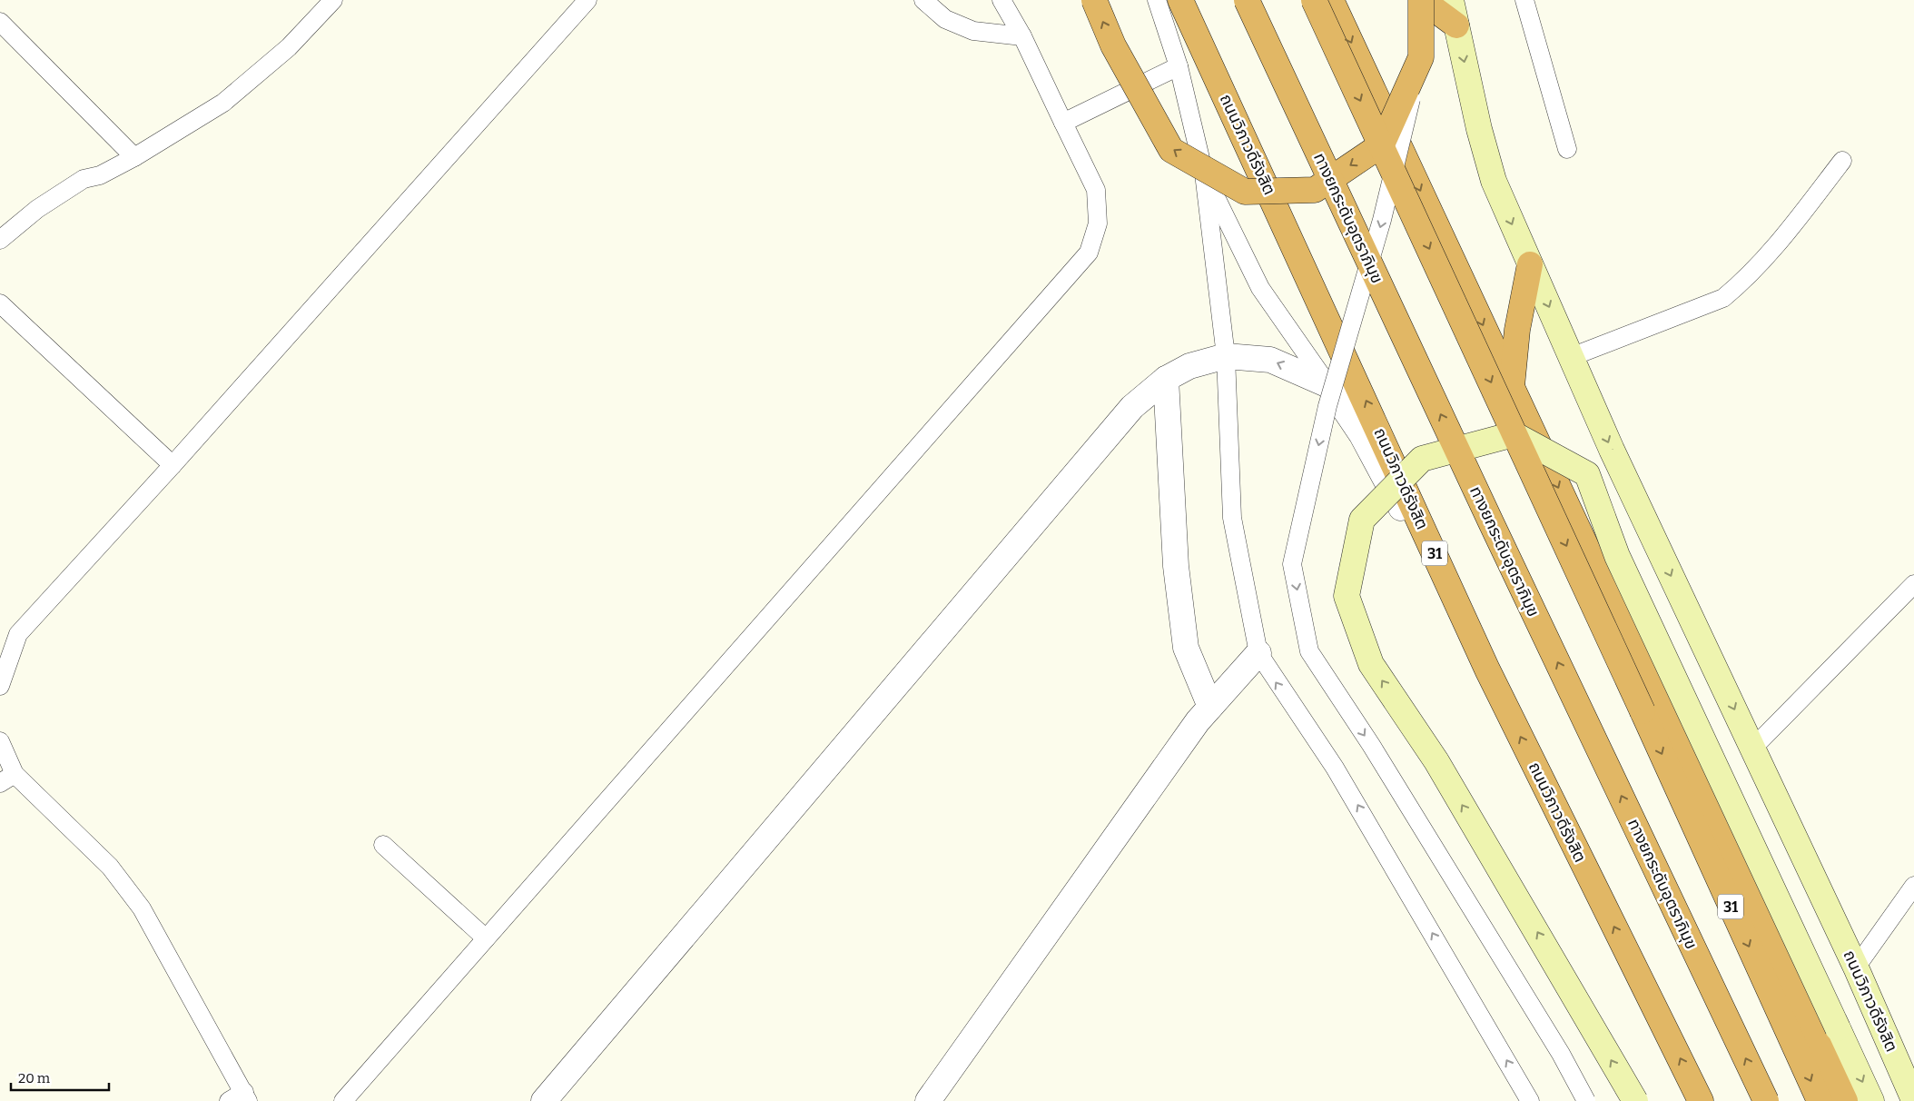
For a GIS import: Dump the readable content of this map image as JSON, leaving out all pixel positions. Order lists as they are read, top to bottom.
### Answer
{
  "streets": {
    "highway": ["ถนนวิภาวดีรังสิต", "ทางยกระดับอุตราภิมุข", "31"]
  },
  "scale_bar": "20 m"
}
